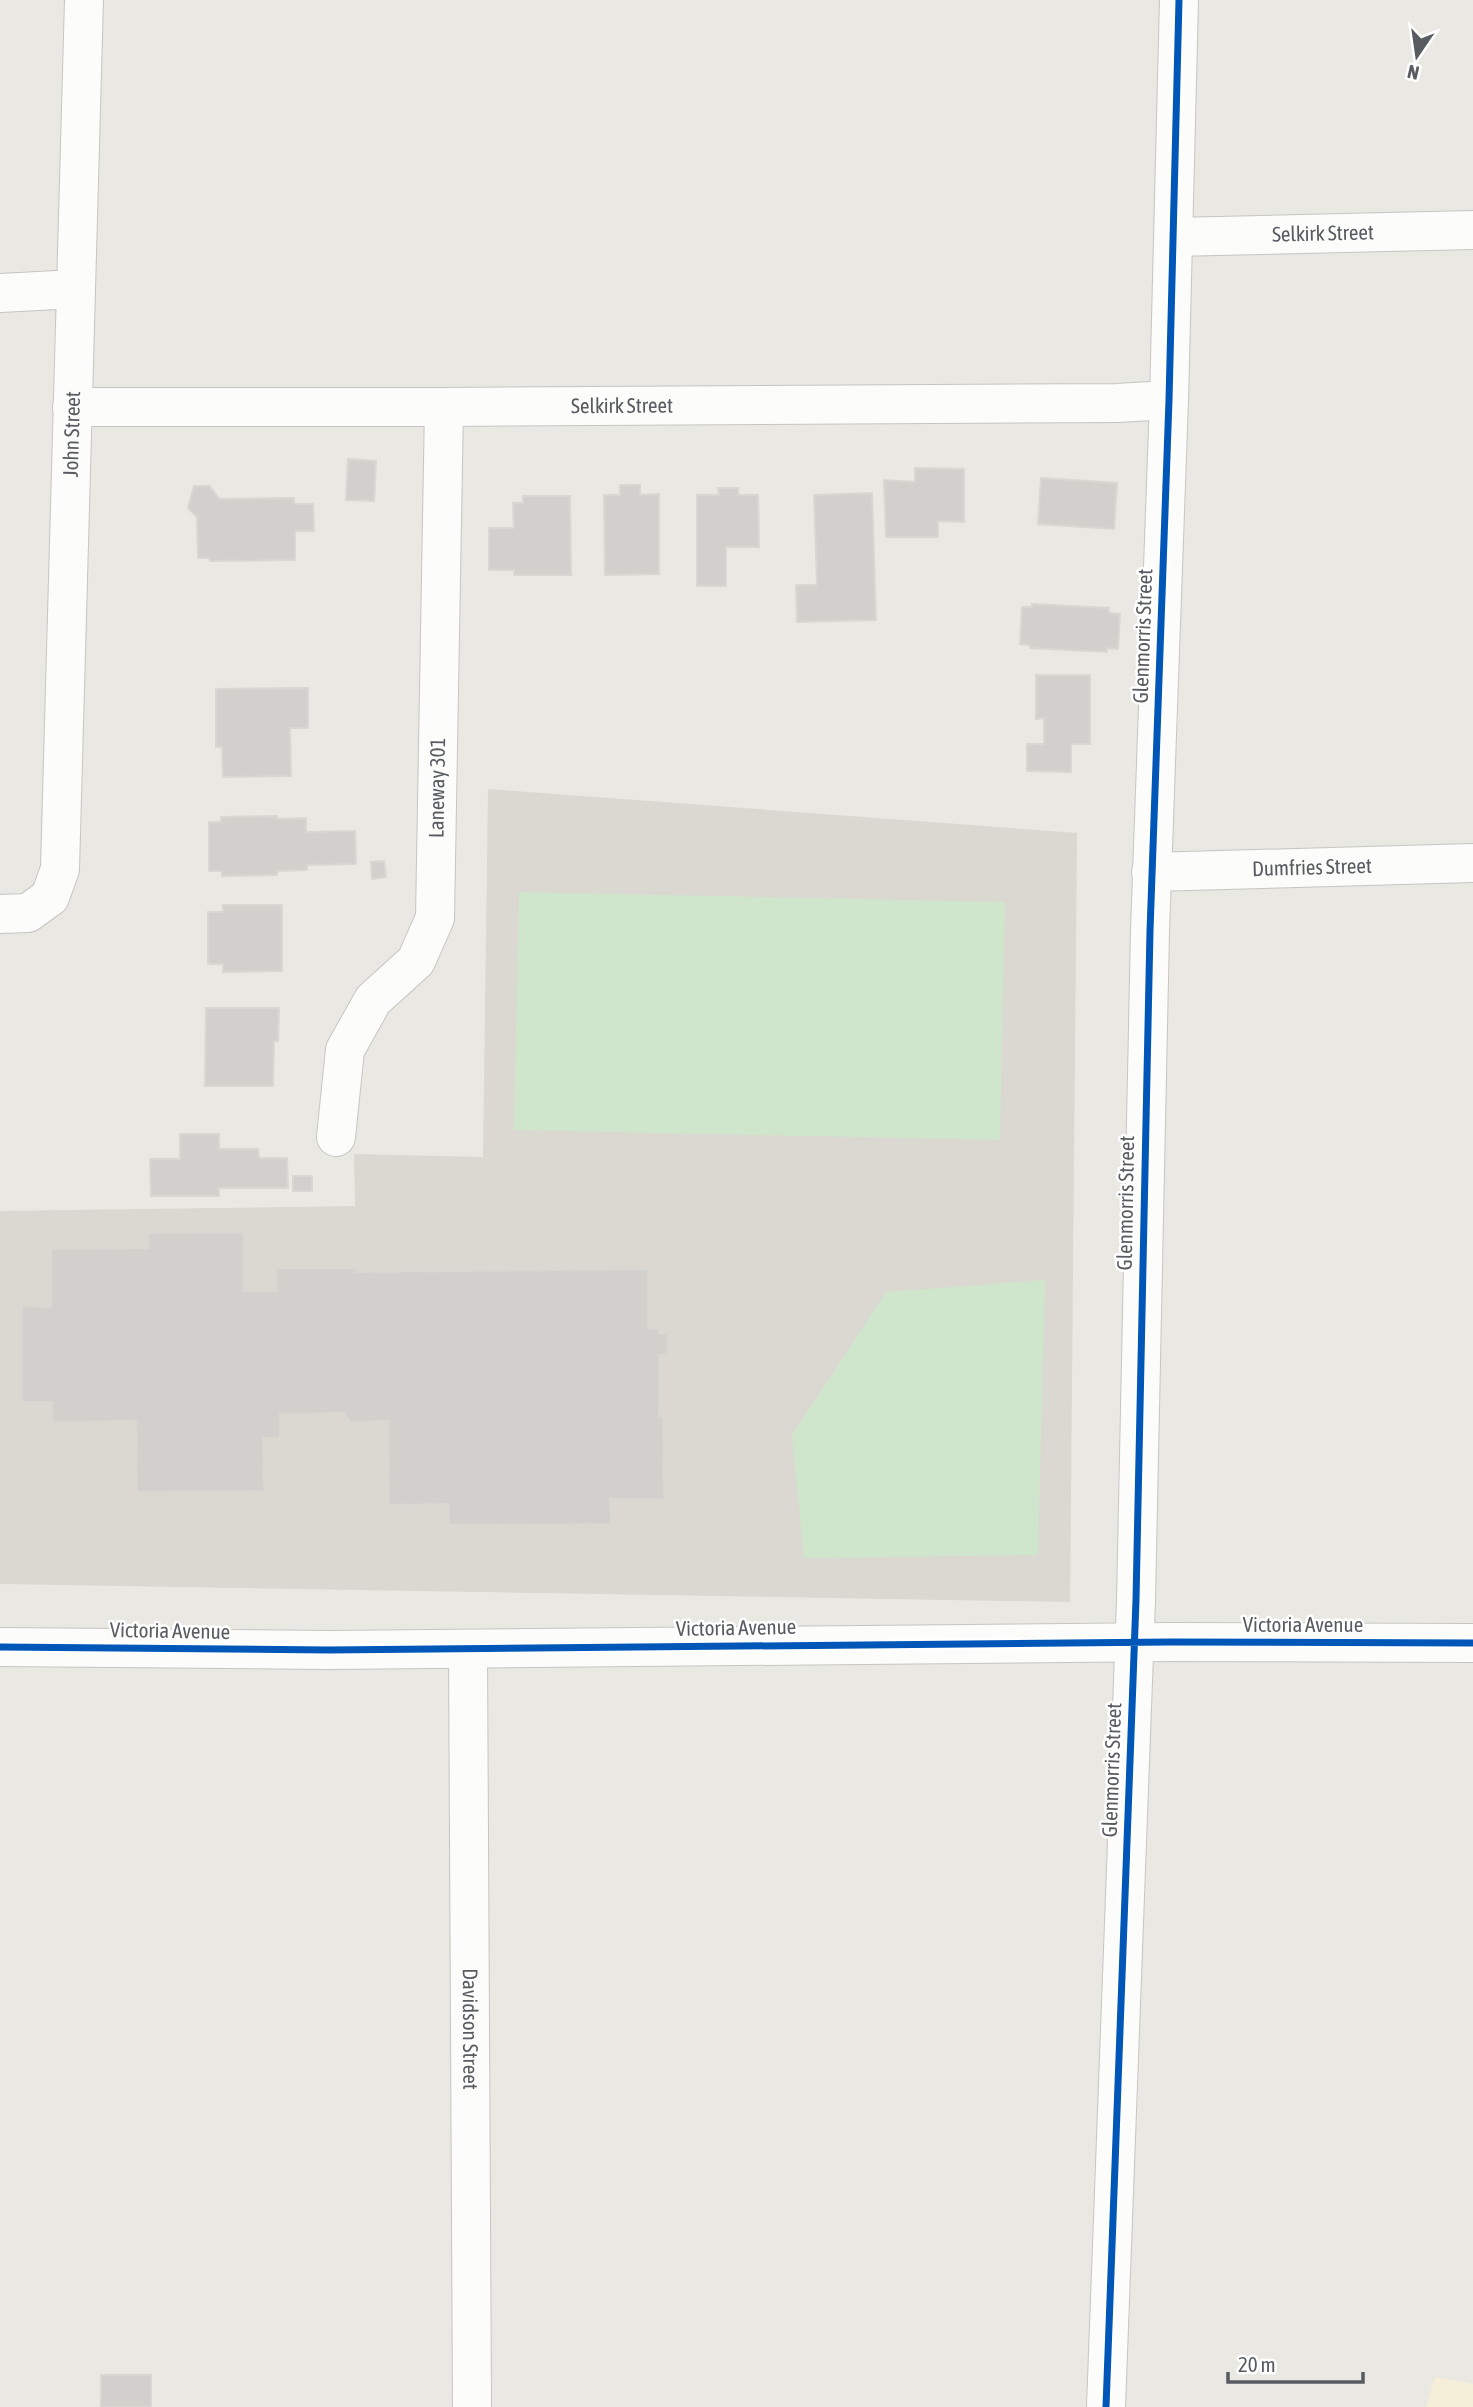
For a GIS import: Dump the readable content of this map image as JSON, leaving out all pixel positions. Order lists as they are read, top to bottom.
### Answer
{
  "streets": {
    "street": [
      "Selkirk Street",
      "John Street",
      "Glenmorris Street",
      "Laneway 301",
      "Dumfries Street",
      "Victoria Avenue",
      "Davidson Street"
    ]
  },
  "crossings": [
    ["Selkirk Street", "John Street"],
    ["Selkirk Street", "Glenmorris Street"],
    ["Selkirk Street", "Laneway 301"],
    ["Glenmorris Street", "Dumfries Street"],
    ["Glenmorris Street", "Victoria Avenue"],
    ["Victoria Avenue", "Davidson Street"]
  ],
  "scale_bar": "20 m",
  "north": "bottom"
}
